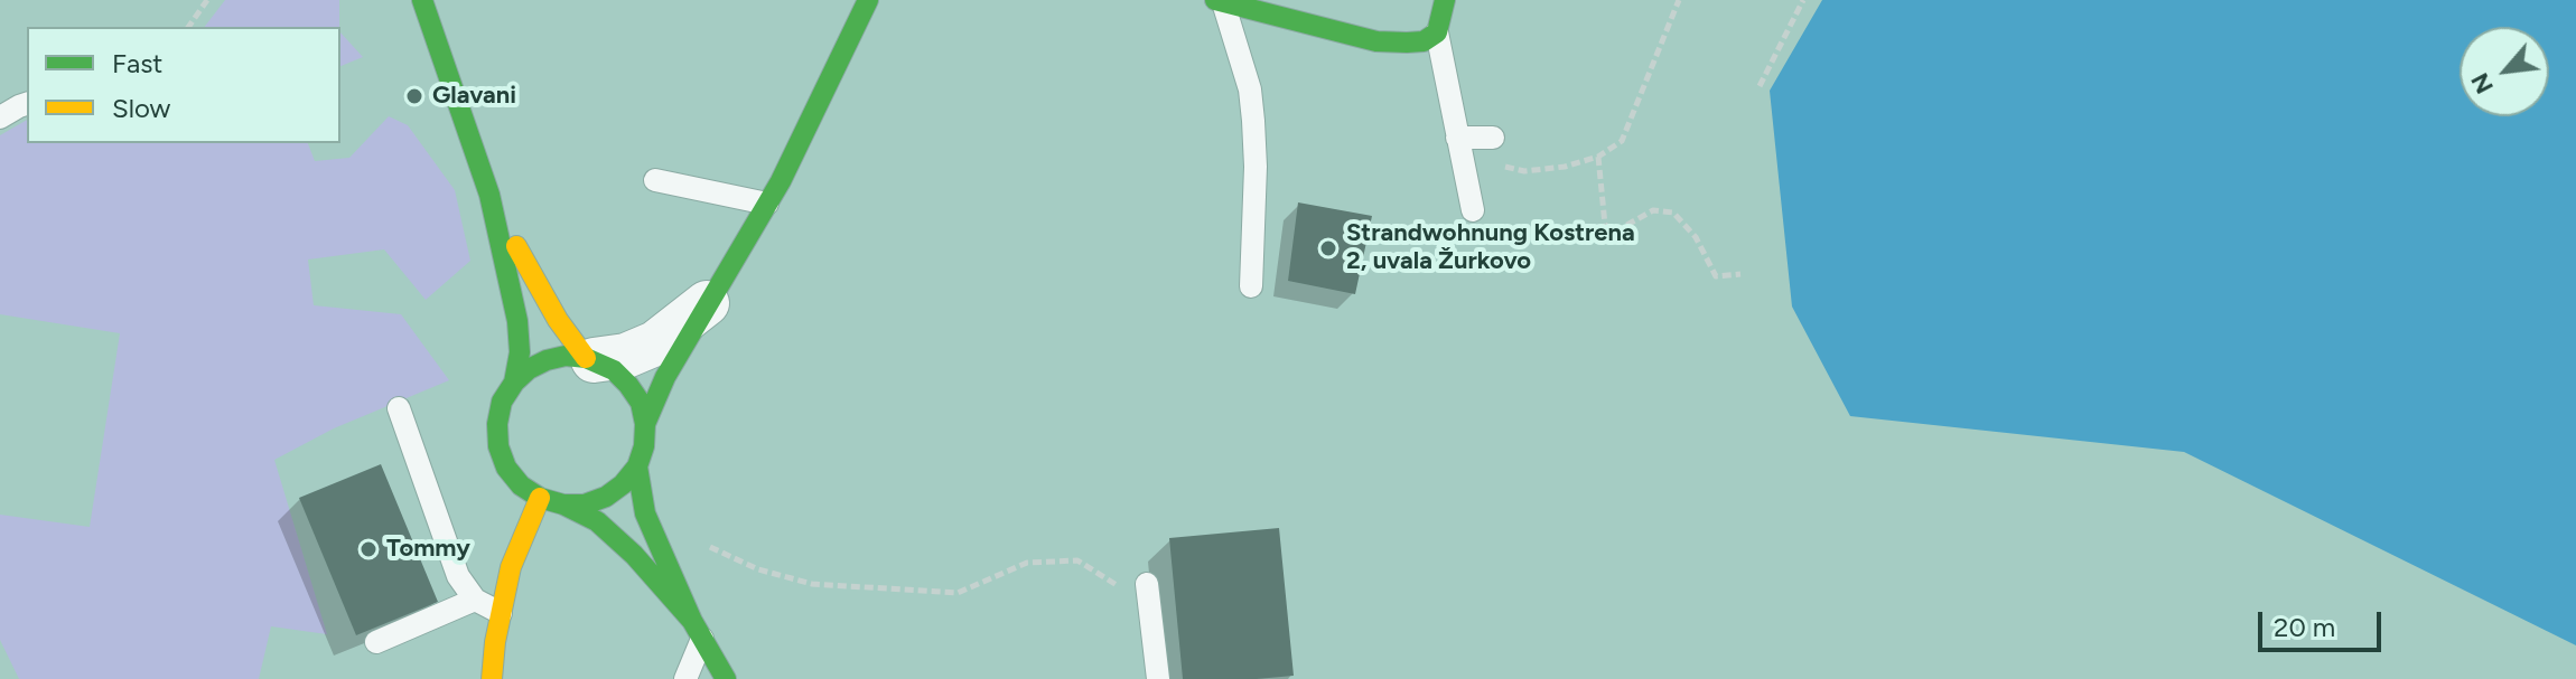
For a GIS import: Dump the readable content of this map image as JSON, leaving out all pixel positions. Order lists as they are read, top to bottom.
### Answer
{
  "places": ["Glavani", "Strandwohnung Kostrena 2, uvala Žurkovo", "Tommy"],
  "legend": ["Fast", "Slow"],
  "scale_bar": "20 m",
  "north": "bottom left"
}
